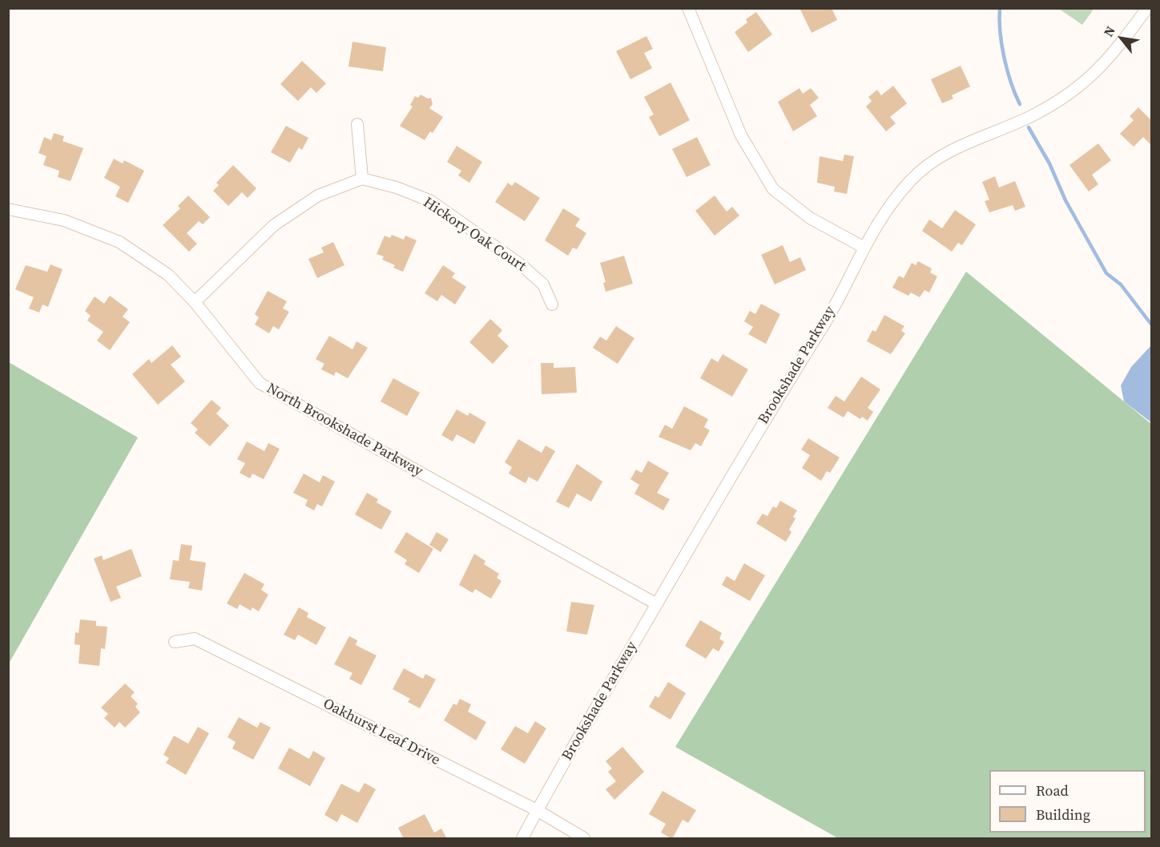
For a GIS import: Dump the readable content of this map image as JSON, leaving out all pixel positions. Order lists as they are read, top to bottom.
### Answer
{
  "streets": {
    "street": [
      "Hickory Oak Court",
      "Brookshade Parkway",
      "North Brookshade Parkway",
      "Oakhurst Leaf Drive"
    ]
  },
  "crossings": [
    ["Brookshade Parkway", "North Brookshade Parkway"],
    ["Brookshade Parkway", "Oakhurst Leaf Drive"]
  ],
  "legend": ["Road", "Building"],
  "north": "top left"
}
